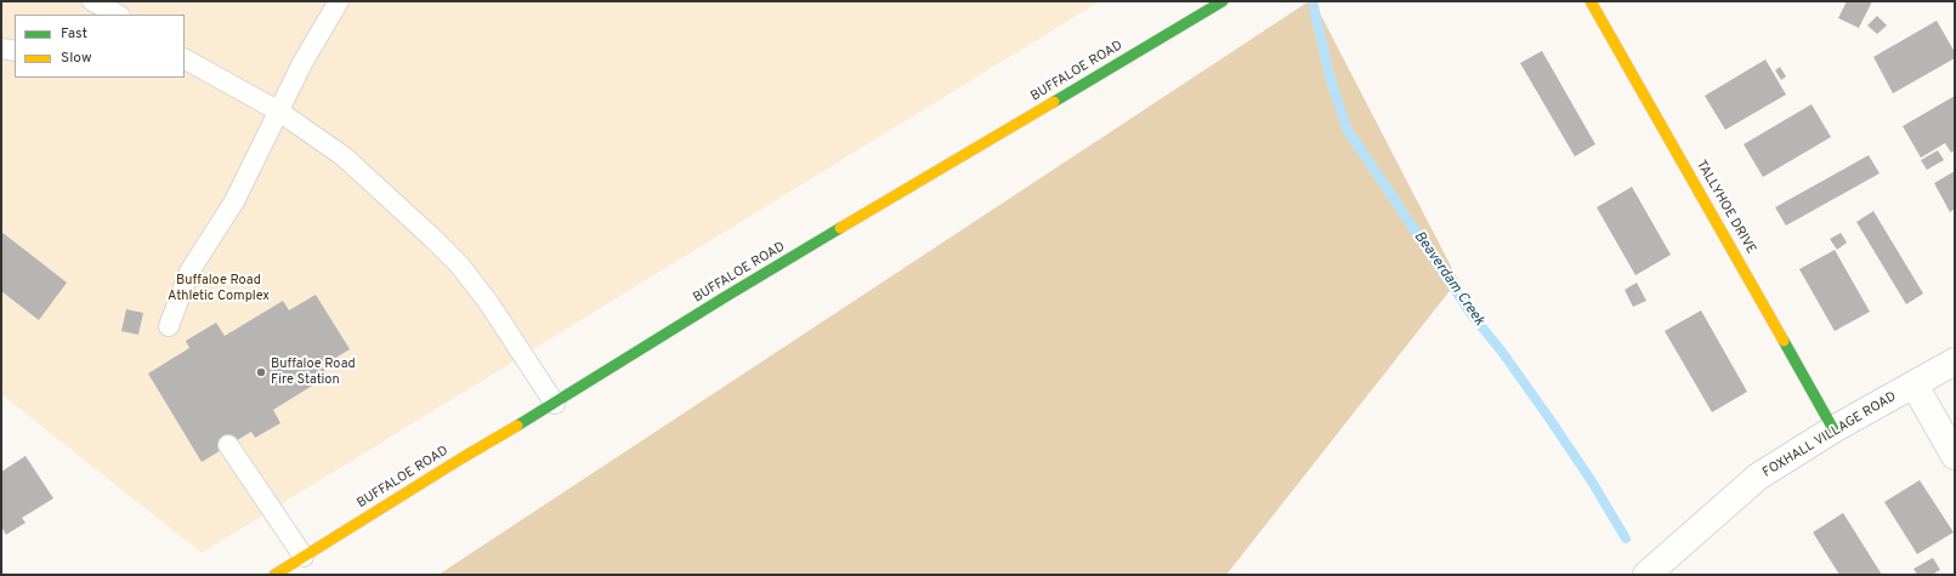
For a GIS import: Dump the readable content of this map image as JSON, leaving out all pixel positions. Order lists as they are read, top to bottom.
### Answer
{
  "streets": {
    "main road": ["BUFFALOE ROAD", "TALLYHOE DRIVE"],
    "street": ["FOXHALL VILLAGE ROAD"]
  },
  "crossings": [
    ["TALLYHOE DRIVE", "FOXHALL VILLAGE ROAD"]
  ],
  "water": ["Beaverdam Creek"],
  "parks": ["Buffaloe Road Athletic Complex"],
  "places": ["Buffaloe Road Fire Station"],
  "legend": ["Fast", "Slow"]
}
